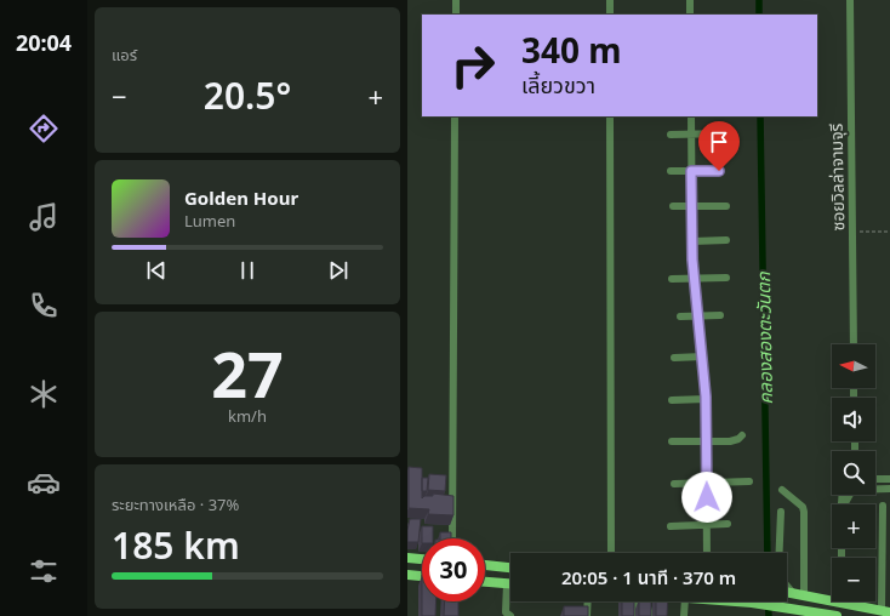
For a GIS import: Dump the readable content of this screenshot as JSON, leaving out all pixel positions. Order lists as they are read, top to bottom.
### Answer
{
  "streets": {
    "street": ["ซอยวิลล่าจามจุรี"]
  },
  "water": ["คลองสองตะวันตก"],
  "north": "left",
  "page": {
    "tabs": "20:04",
    "tile": [
      "แอร์",
      ["27", "km/h"],
      ["ระยะทางเหลือ · 37%", "185 km"]
    ],
    "turn": ["340 m", "เลี้ยวขวา"],
    "heat": ["−", "20.5°", "+"],
    "song": ["Golden Hour", "Lumen"],
    "map_buttons": ["+", "−"],
    "limit": "30",
    "trip": "20:05 · 1 นาที · 370 m"
  }
}
